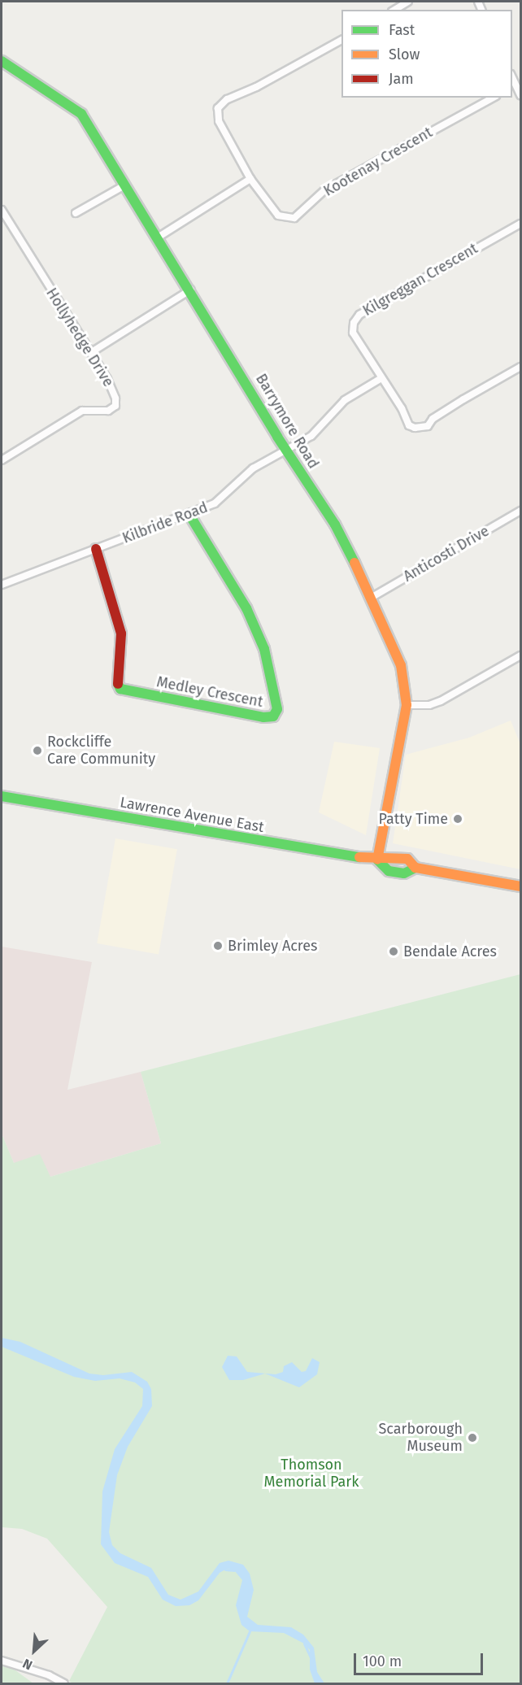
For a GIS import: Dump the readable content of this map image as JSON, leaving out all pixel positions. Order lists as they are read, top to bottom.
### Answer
{
  "streets": {
    "street": [
      "Kootenay Crescent",
      "Kilgreggan Crescent",
      "Hollyhedge Drive",
      "Barrymore Road",
      "Kilbride Road",
      "Anticosti Drive",
      "Medley Crescent",
      "Lawrence Avenue East"
    ]
  },
  "crossings": [
    ["Kilgreggan Crescent", "Kilbride Road"],
    ["Barrymore Road", "Kilbride Road"],
    ["Barrymore Road", "Anticosti Drive"],
    ["Barrymore Road", "Lawrence Avenue East"],
    ["Kilbride Road", "Medley Crescent"]
  ],
  "parks": ["Thomson Memorial Park"],
  "places": [
    "Rockcliffe Care Community",
    "Patty Time",
    "Brimley Acres",
    "Bendale Acres",
    "Scarborough Museum"
  ],
  "legend": ["Fast", "Slow", "Jam"],
  "scale_bar": "100 m",
  "north": "bottom left"
}
